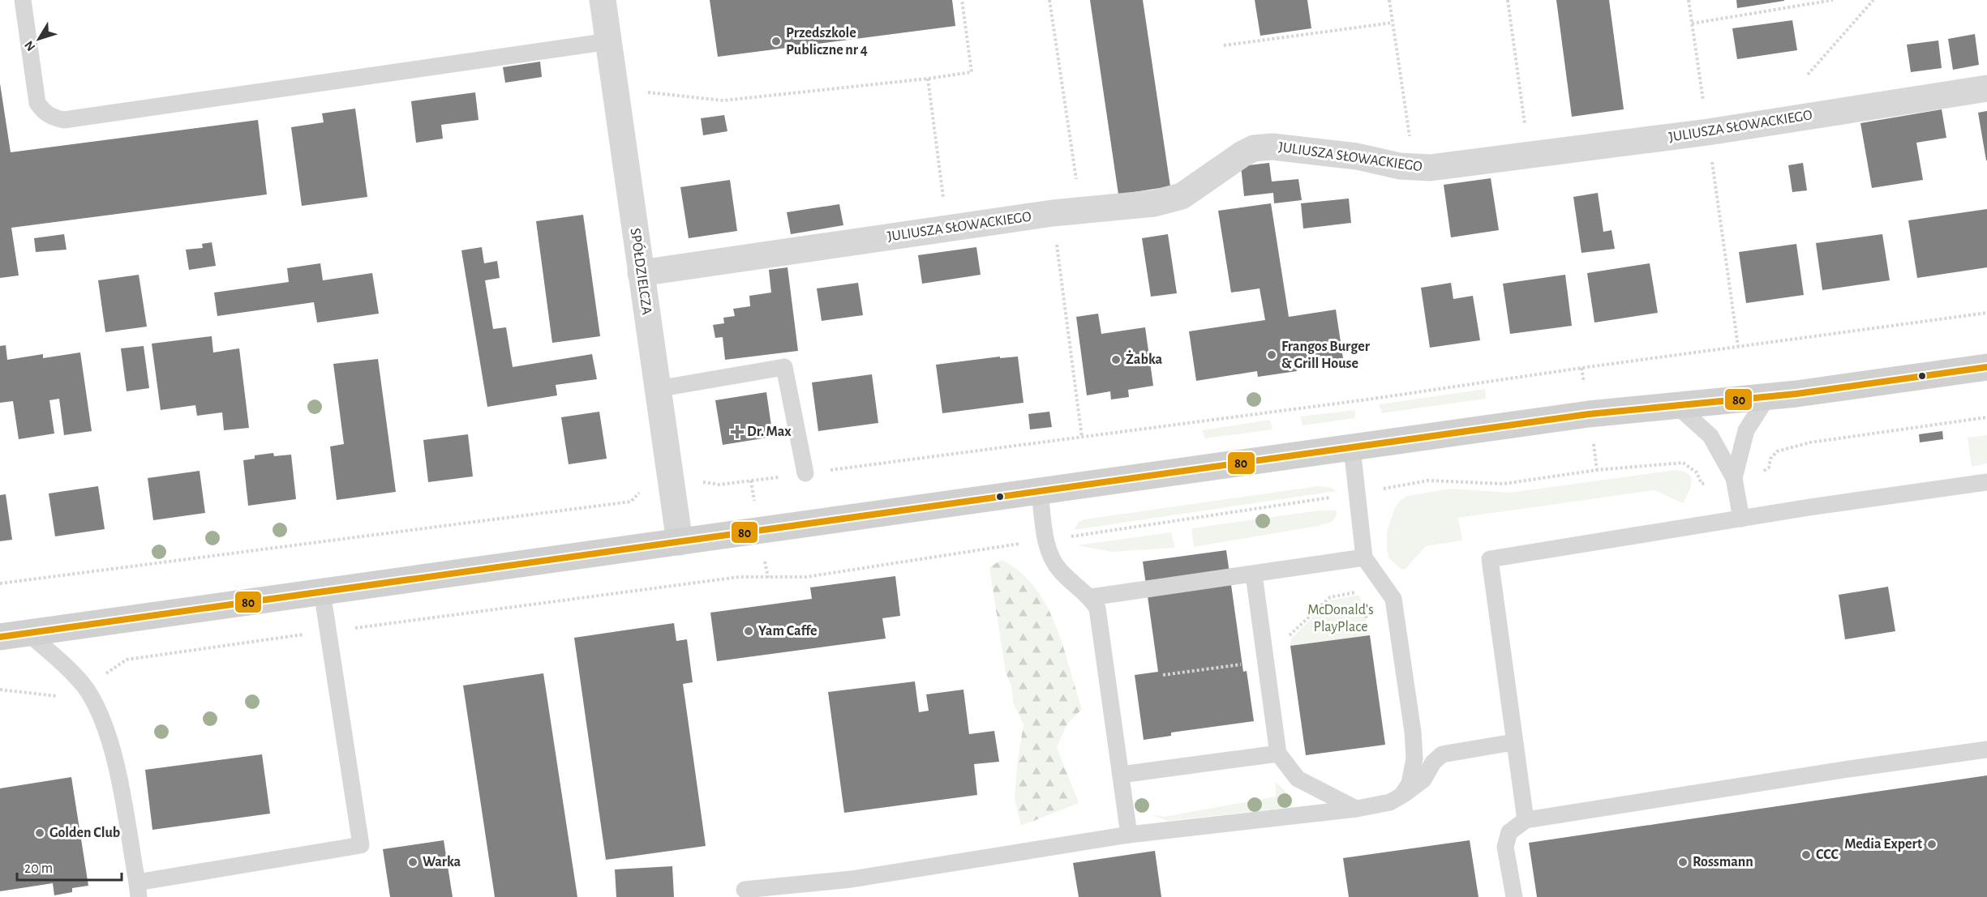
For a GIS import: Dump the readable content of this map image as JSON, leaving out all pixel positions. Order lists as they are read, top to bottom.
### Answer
{
  "streets": {
    "street": ["JULIUSZA SŁOWACKIEGO", "SPÓŁDZIELCZA"]
  },
  "crossings": [
    ["JULIUSZA SŁOWACKIEGO", "SPÓŁDZIELCZA"]
  ],
  "parks": ["McDonald's PlayPlace"],
  "places": {
    "other": [
      "Przedszkole Publiczne nr 4",
      "Frangos Burger & Grill House",
      "Żabka",
      "Yam Caffe",
      "Golden Club",
      "Media Expert",
      "CCC",
      "Warka",
      "Rossmann"
    ],
    "health": ["Dr. Max"]
  },
  "lines": ["transit line 80"],
  "scale_bar": "20 m",
  "north": "bottom left"
}
